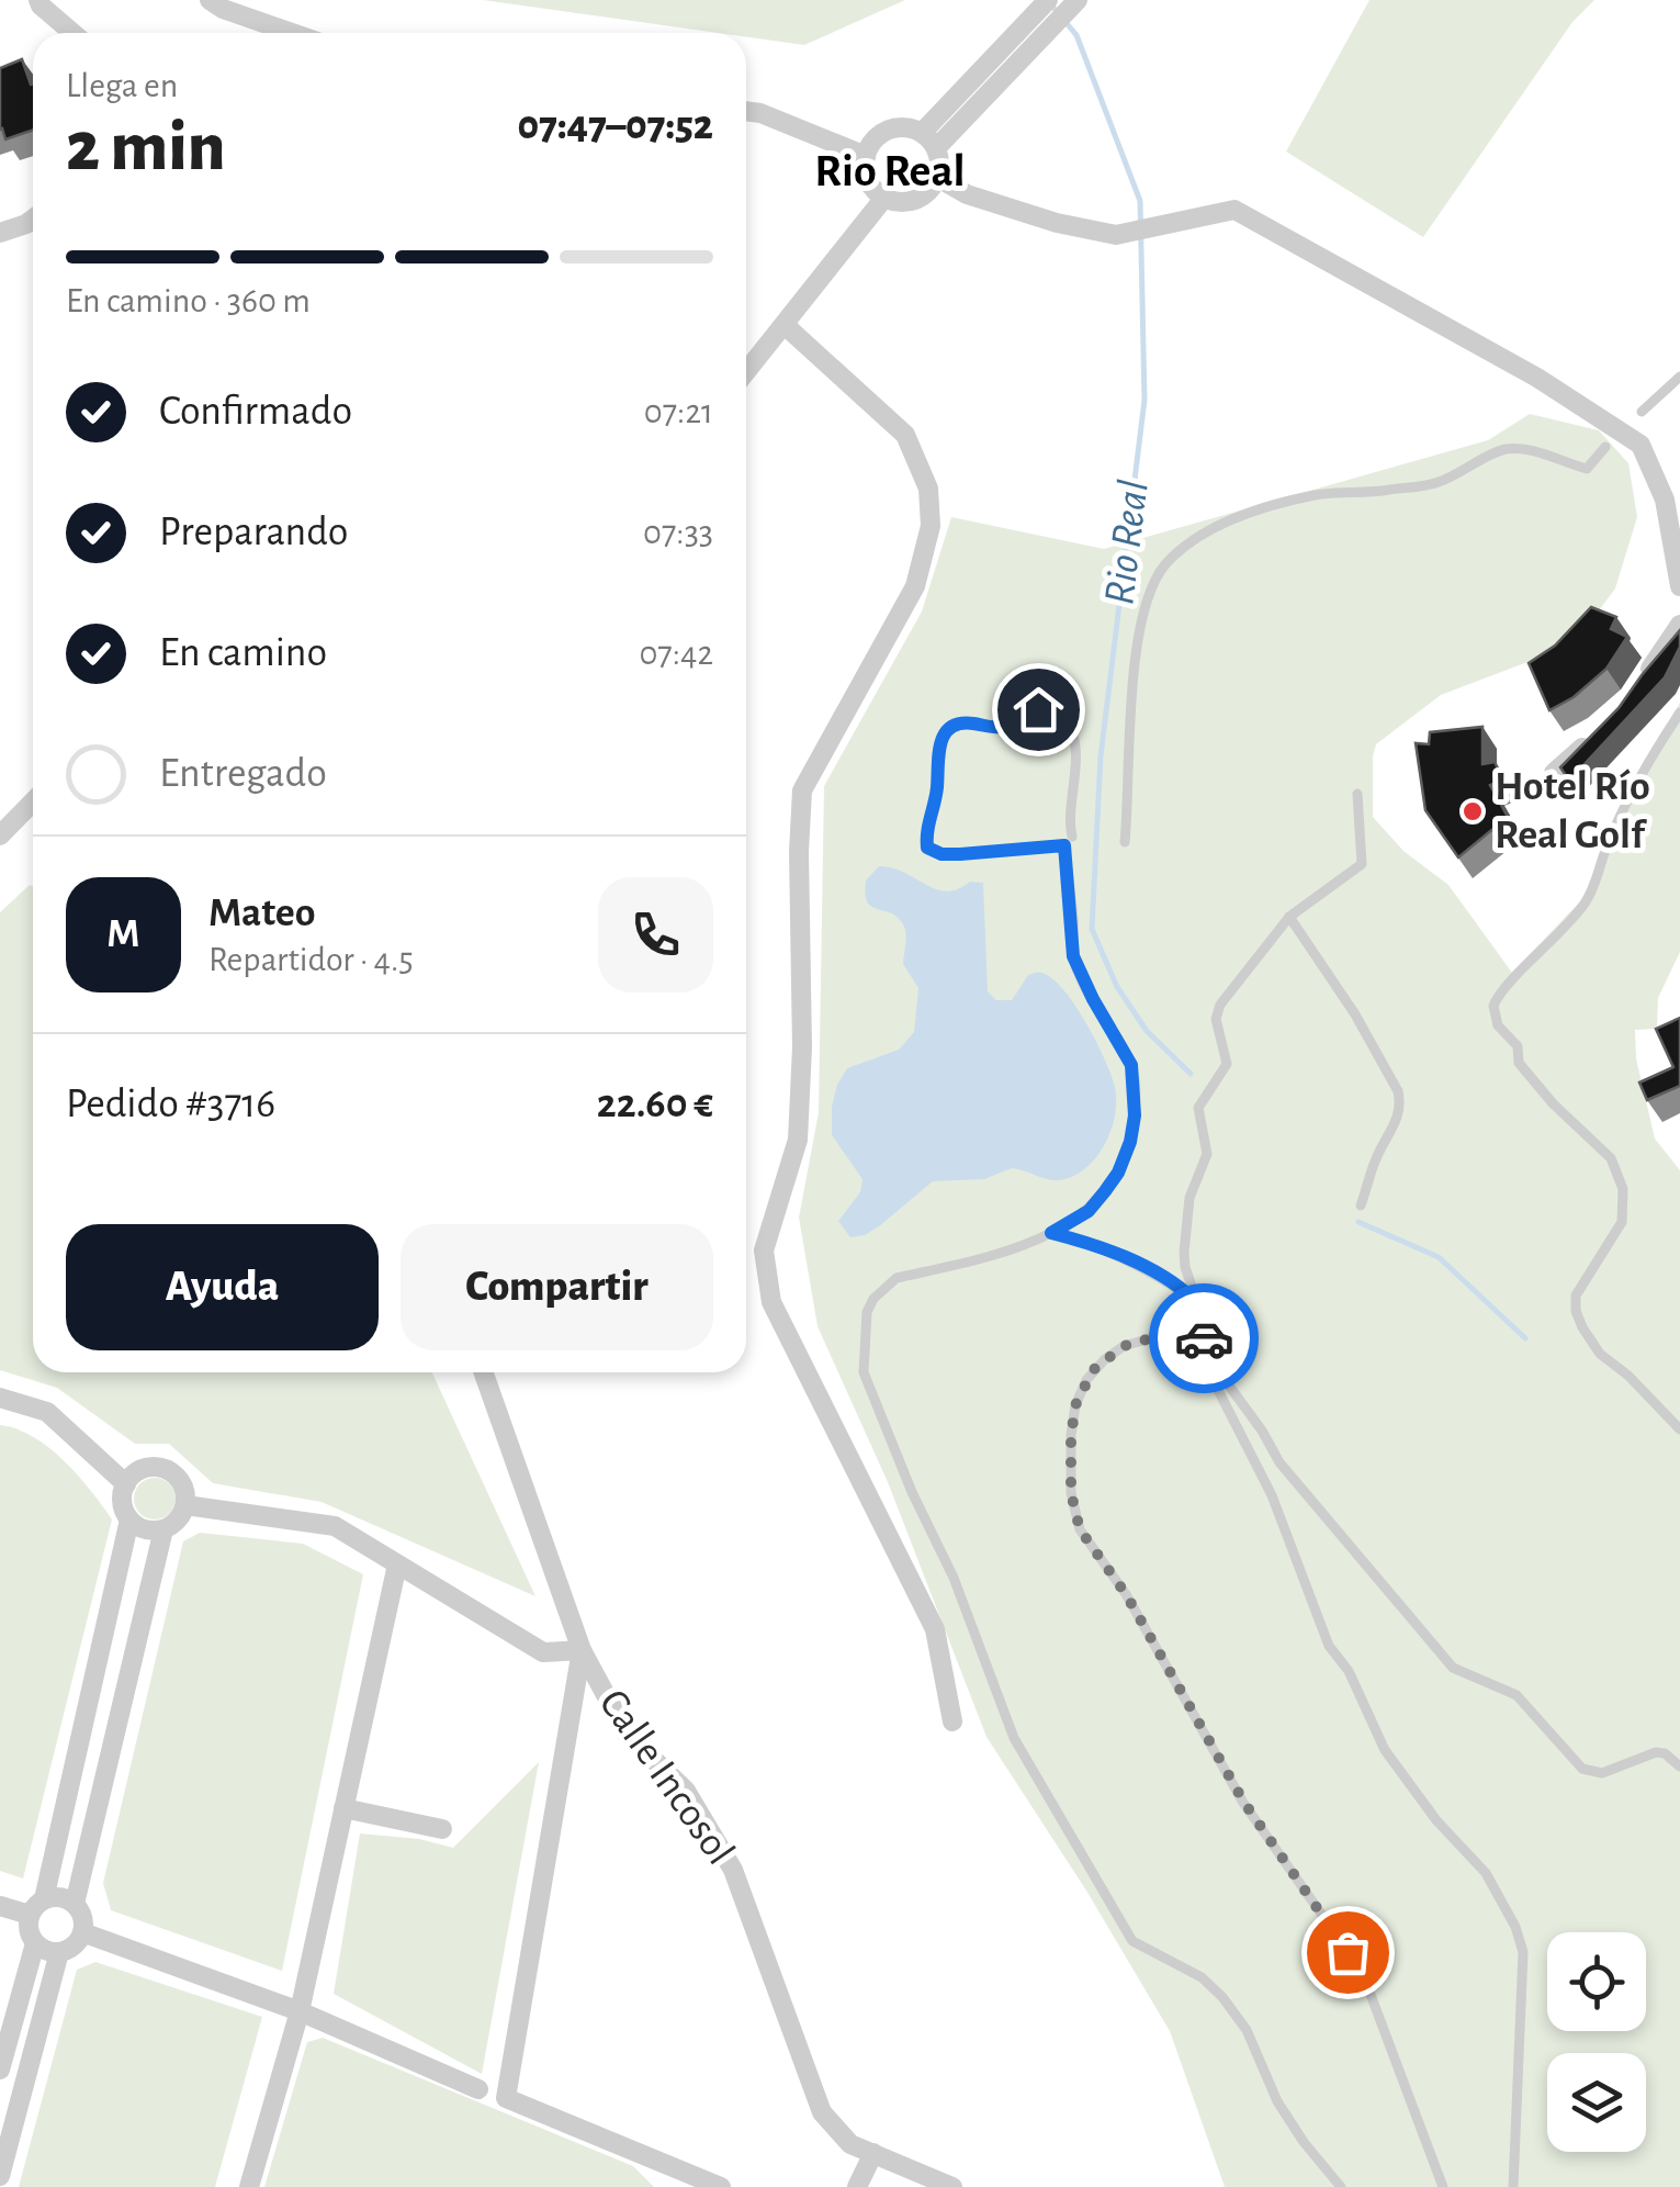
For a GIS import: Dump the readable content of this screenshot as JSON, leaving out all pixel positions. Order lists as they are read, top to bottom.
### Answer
{
  "streets": {
    "street": ["Calle Incosol"]
  },
  "districts": ["Rio Real"],
  "water": ["Rio Real"],
  "places": ["Hotel Río Real Golf"],
  "page": {
    "heading": ["2 min", "Llega en", "07:47–07:52"],
    "panel": [
      "Mateo",
      "Repartidor · 4.5",
      "Pedido #3716",
      "22.60 €"
    ],
    "bar": "En camino · 360 m",
    "list": [
      ["Confirmado", "07:21"],
      ["Preparando", "07:33"],
      ["En camino", "07:42"],
      "Entregado"
    ],
    "round": "M",
    "buttons": ["Ayuda", "Compartir"]
  }
}
